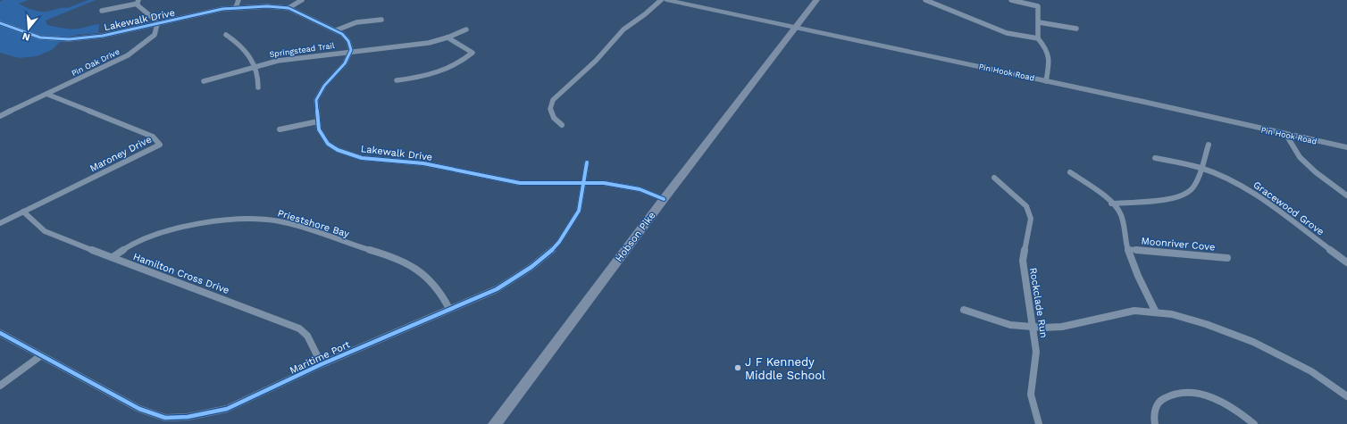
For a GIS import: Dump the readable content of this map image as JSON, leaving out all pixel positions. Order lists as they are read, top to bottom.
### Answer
{
  "streets": {
    "main road": ["Hobson Pike"],
    "street": [
      "Lakewalk Drive",
      "Springstead Trail",
      "Pin Oak Drive",
      "Pin Hook Road",
      "Maroney Drive",
      "Gracewood Grove",
      "Priestshore Bay",
      "Moonriver Cove",
      "Hamilton Cross Drive",
      "Rockclade Run",
      "Maritime Port"
    ]
  },
  "crossings": [
    ["Lakewalk Drive", "Springstead Trail"],
    ["Lakewalk Drive", "Pin Oak Drive"],
    ["Lakewalk Drive", "Hobson Pike"],
    ["Lakewalk Drive", "Maritime Port"],
    ["Pin Oak Drive", "Maroney Drive"],
    ["Pin Hook Road", "Hobson Pike"],
    ["Maroney Drive", "Hamilton Cross Drive"],
    ["Priestshore Bay", "Hamilton Cross Drive"],
    ["Priestshore Bay", "Maritime Port"],
    ["Hamilton Cross Drive", "Maritime Port"]
  ],
  "places": ["J F Kennedy Middle School"],
  "north": "bottom"
}
